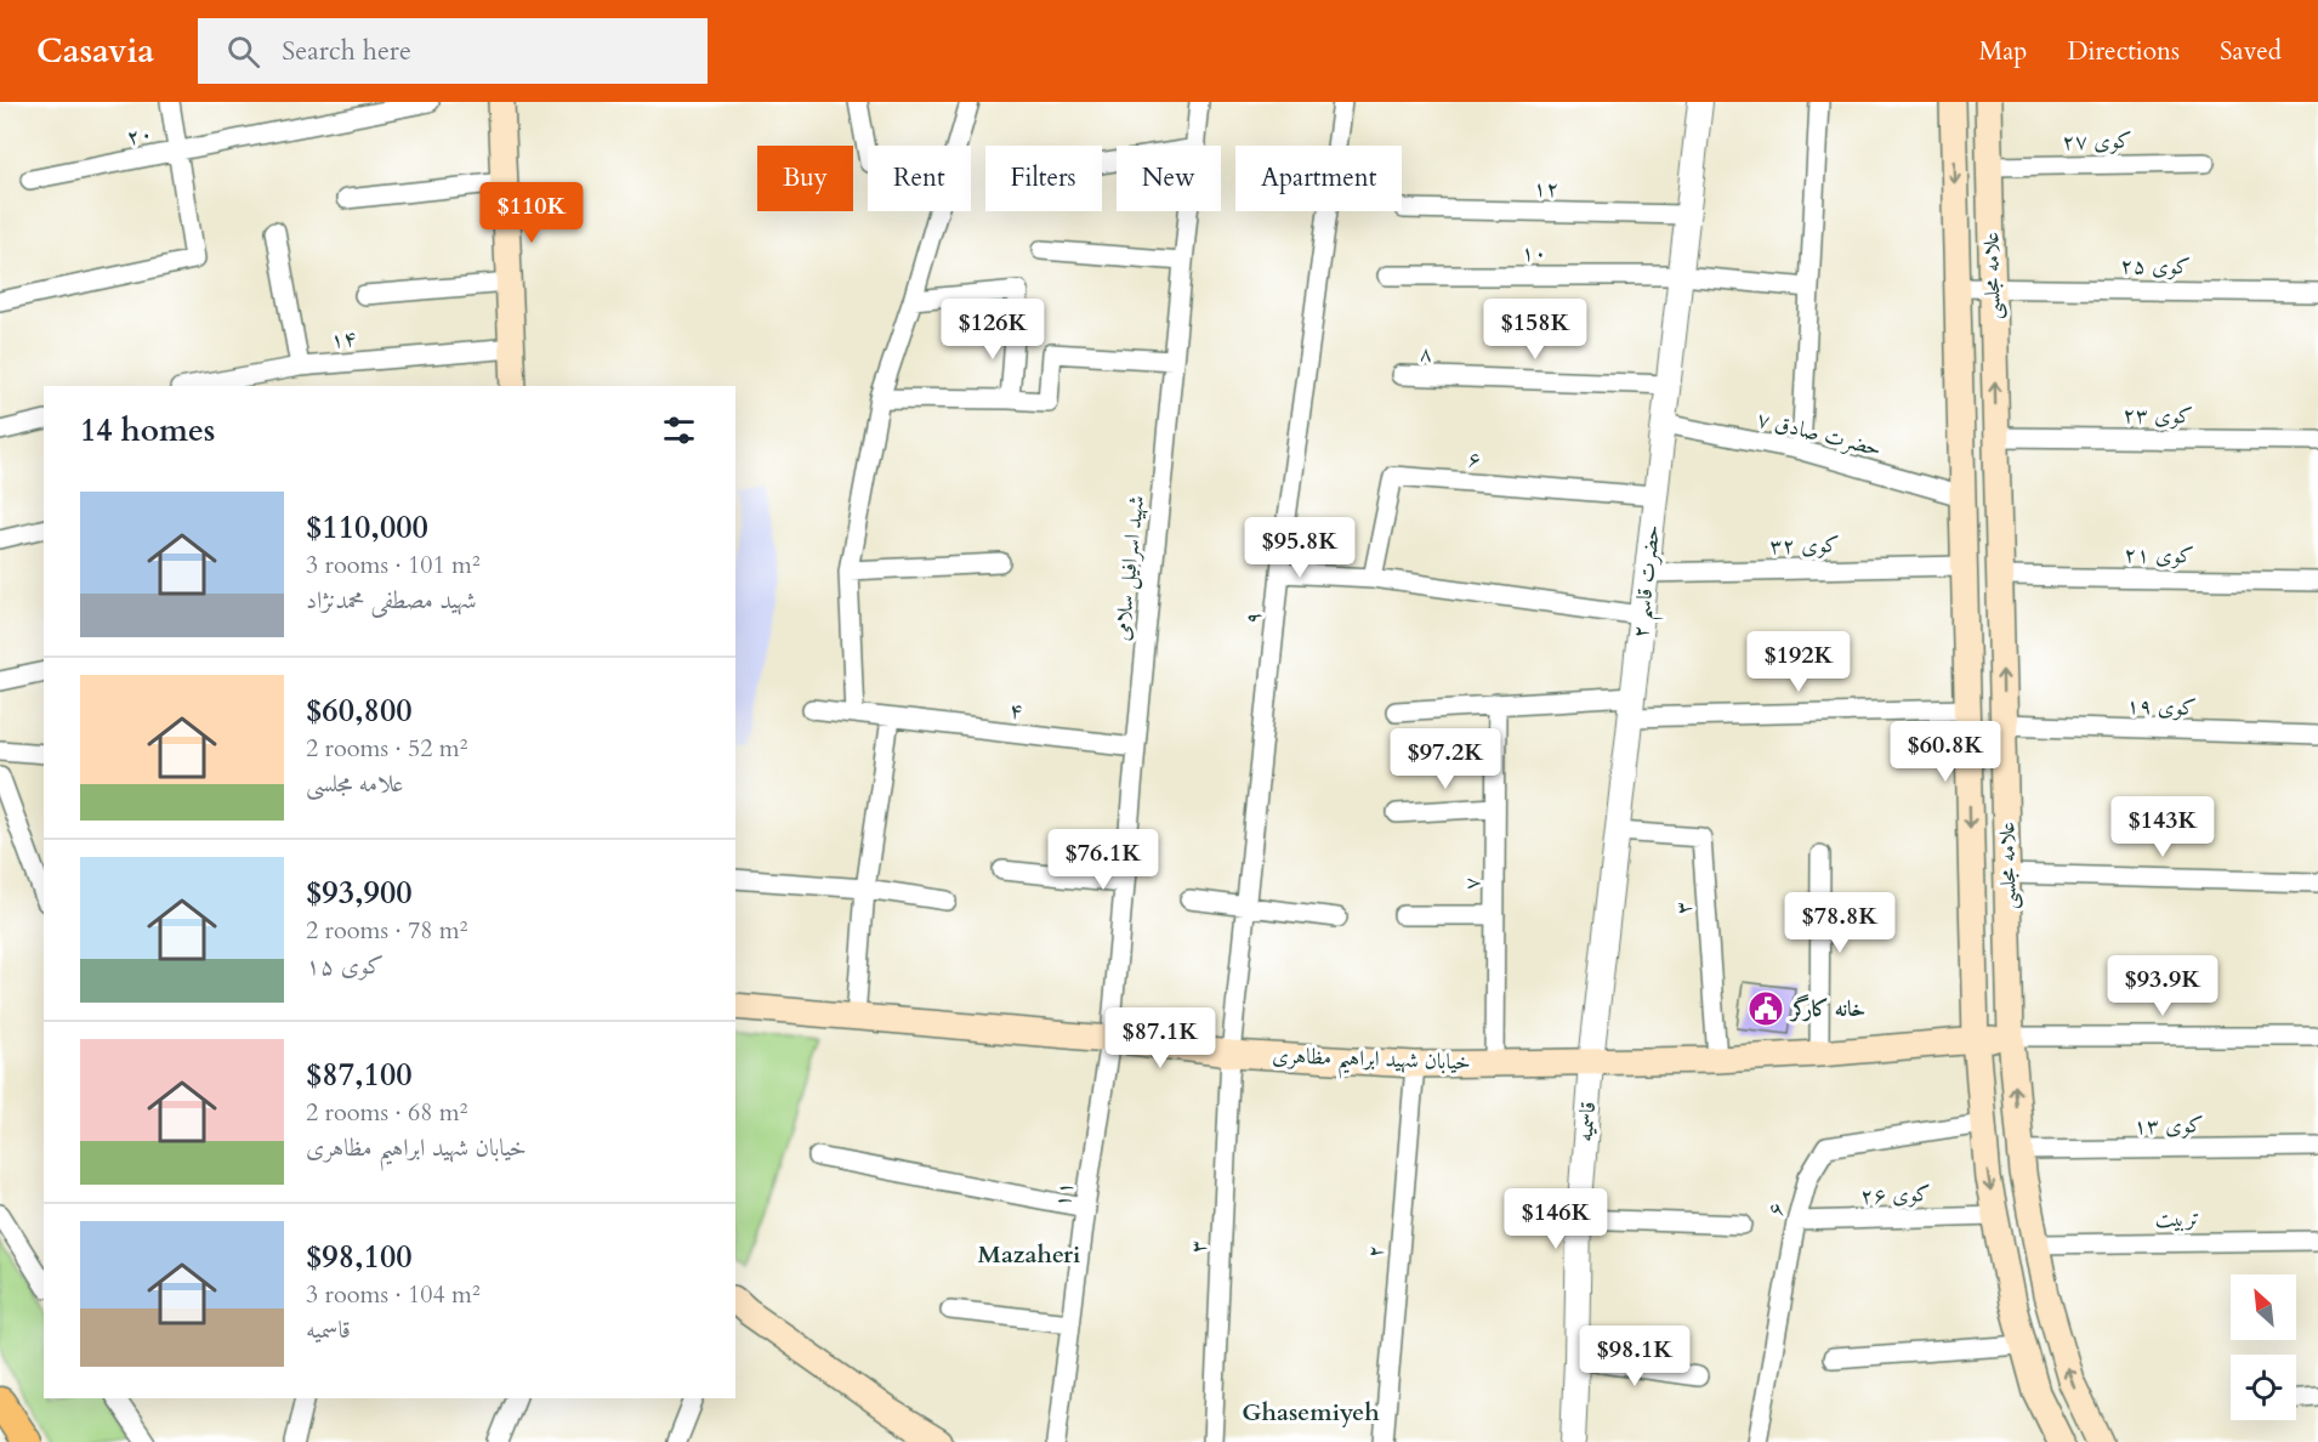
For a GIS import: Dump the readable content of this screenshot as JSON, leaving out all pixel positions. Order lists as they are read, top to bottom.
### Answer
{
  "streets": {
    "main road": ["علامه مجلسی", "خیابان شهید ابراهیم مظاهری"],
    "street": [
      "۲۰",
      "کوی ۲۷",
      "۱۲",
      "۱۰",
      "کوی ۲۵",
      "۱۴",
      "۸",
      "کوی ۲۳",
      "۷ حضرت صادق",
      "۶",
      "کوی ۳۲",
      "کوی ۲۱",
      "شهید اسرافیل سلامی",
      "۲ حضرت قاسم",
      "۹",
      "کوی ۱۹",
      "۴",
      "۷",
      "۳",
      "قاسمیه",
      "کوی ۱۳",
      "۱۱",
      "کوی ۲۶",
      "تربیت",
      "۲"
    ]
  },
  "crossings": [
    ["کوی ۲۷", "علامه مجلسی"],
    ["۱۲", "۲ حضرت قاسم"],
    ["۱۰", "۲ حضرت قاسم"],
    ["کوی ۲۵", "علامه مجلسی"],
    ["علامه مجلسی", "کوی ۲۳"],
    ["علامه مجلسی", "۷ حضرت صادق"],
    ["علامه مجلسی", "۶"],
    ["علامه مجلسی", "کوی ۳۲"],
    ["علامه مجلسی", "کوی ۲۱"],
    ["علامه مجلسی", "کوی ۱۹"],
    ["علامه مجلسی", "خیابان شهید ابراهیم مظاهری"],
    ["علامه مجلسی", "کوی ۱۳"],
    ["علامه مجلسی", "کوی ۲۶"],
    ["علامه مجلسی", "تربیت"],
    ["۸", "۲ حضرت قاسم"],
    ["۷ حضرت صادق", "۲ حضرت قاسم"],
    ["۶", "۲ حضرت قاسم"],
    ["۶", "کوی ۲۶"],
    ["کوی ۳۲", "۲ حضرت قاسم"],
    ["شهید اسرافیل سلامی", "۴"],
    ["شهید اسرافیل سلامی", "خیابان شهید ابراهیم مظاهری"],
    ["شهید اسرافیل سلامی", "۱۱"],
    ["۲ حضرت قاسم", "۳"],
    ["۲ حضرت قاسم", "خیابان شهید ابراهیم مظاهری"],
    ["۲ حضرت قاسم", "قاسمیه"],
    ["۹", "۳"],
    ["۹", "خیابان شهید ابراهیم مظاهری"],
    ["۷", "خیابان شهید ابراهیم مظاهری"],
    ["۳", "خیابان شهید ابراهیم مظاهری"],
    ["خیابان شهید ابراهیم مظاهری", "قاسمیه"],
    ["خیابان شهید ابراهیم مظاهری", "۱۱"],
    ["خیابان شهید ابراهیم مظاهری", "۲"]
  ],
  "districts": ["Mazaheri", "Ghasemiyeh"],
  "places": {
    "public building": ["خانه کارگر"]
  },
  "north": "top left",
  "page": {
    "header": "Casavia",
    "search": "Search here",
    "nav": ["Map", "Directions", "Saved"],
    "chip": [
      "Buy",
      "Rent",
      "Filters",
      "New",
      "Apartment"
    ],
    "price": [
      "$110K",
      "$126K",
      "$158K",
      "$95.8K",
      "$192K",
      "$60.8K",
      "$97.2K",
      "$143K",
      "$76.1K",
      "$78.8K",
      "$93.9K",
      "$87.1K",
      "$146K",
      "$98.1K"
    ],
    "heading": "14 homes",
    "list": [
      {
        "name": "$110,000",
        "note": "3 rooms · 101 m² · شهید مصطفی محمدنژاد"
      },
      {
        "name": "$60,800",
        "note": "2 rooms · 52 m² · علامه مجلسی"
      },
      {
        "name": "$93,900",
        "note": "2 rooms · 78 m² · کوی ۱۵"
      },
      {
        "name": "$87,100",
        "note": "2 rooms · 68 m² · خیابان شهید ابراهیم مظاهری"
      },
      {
        "name": "$98,100",
        "note": "3 rooms · 104 m² · قاسمیه"
      }
    ]
  }
}
